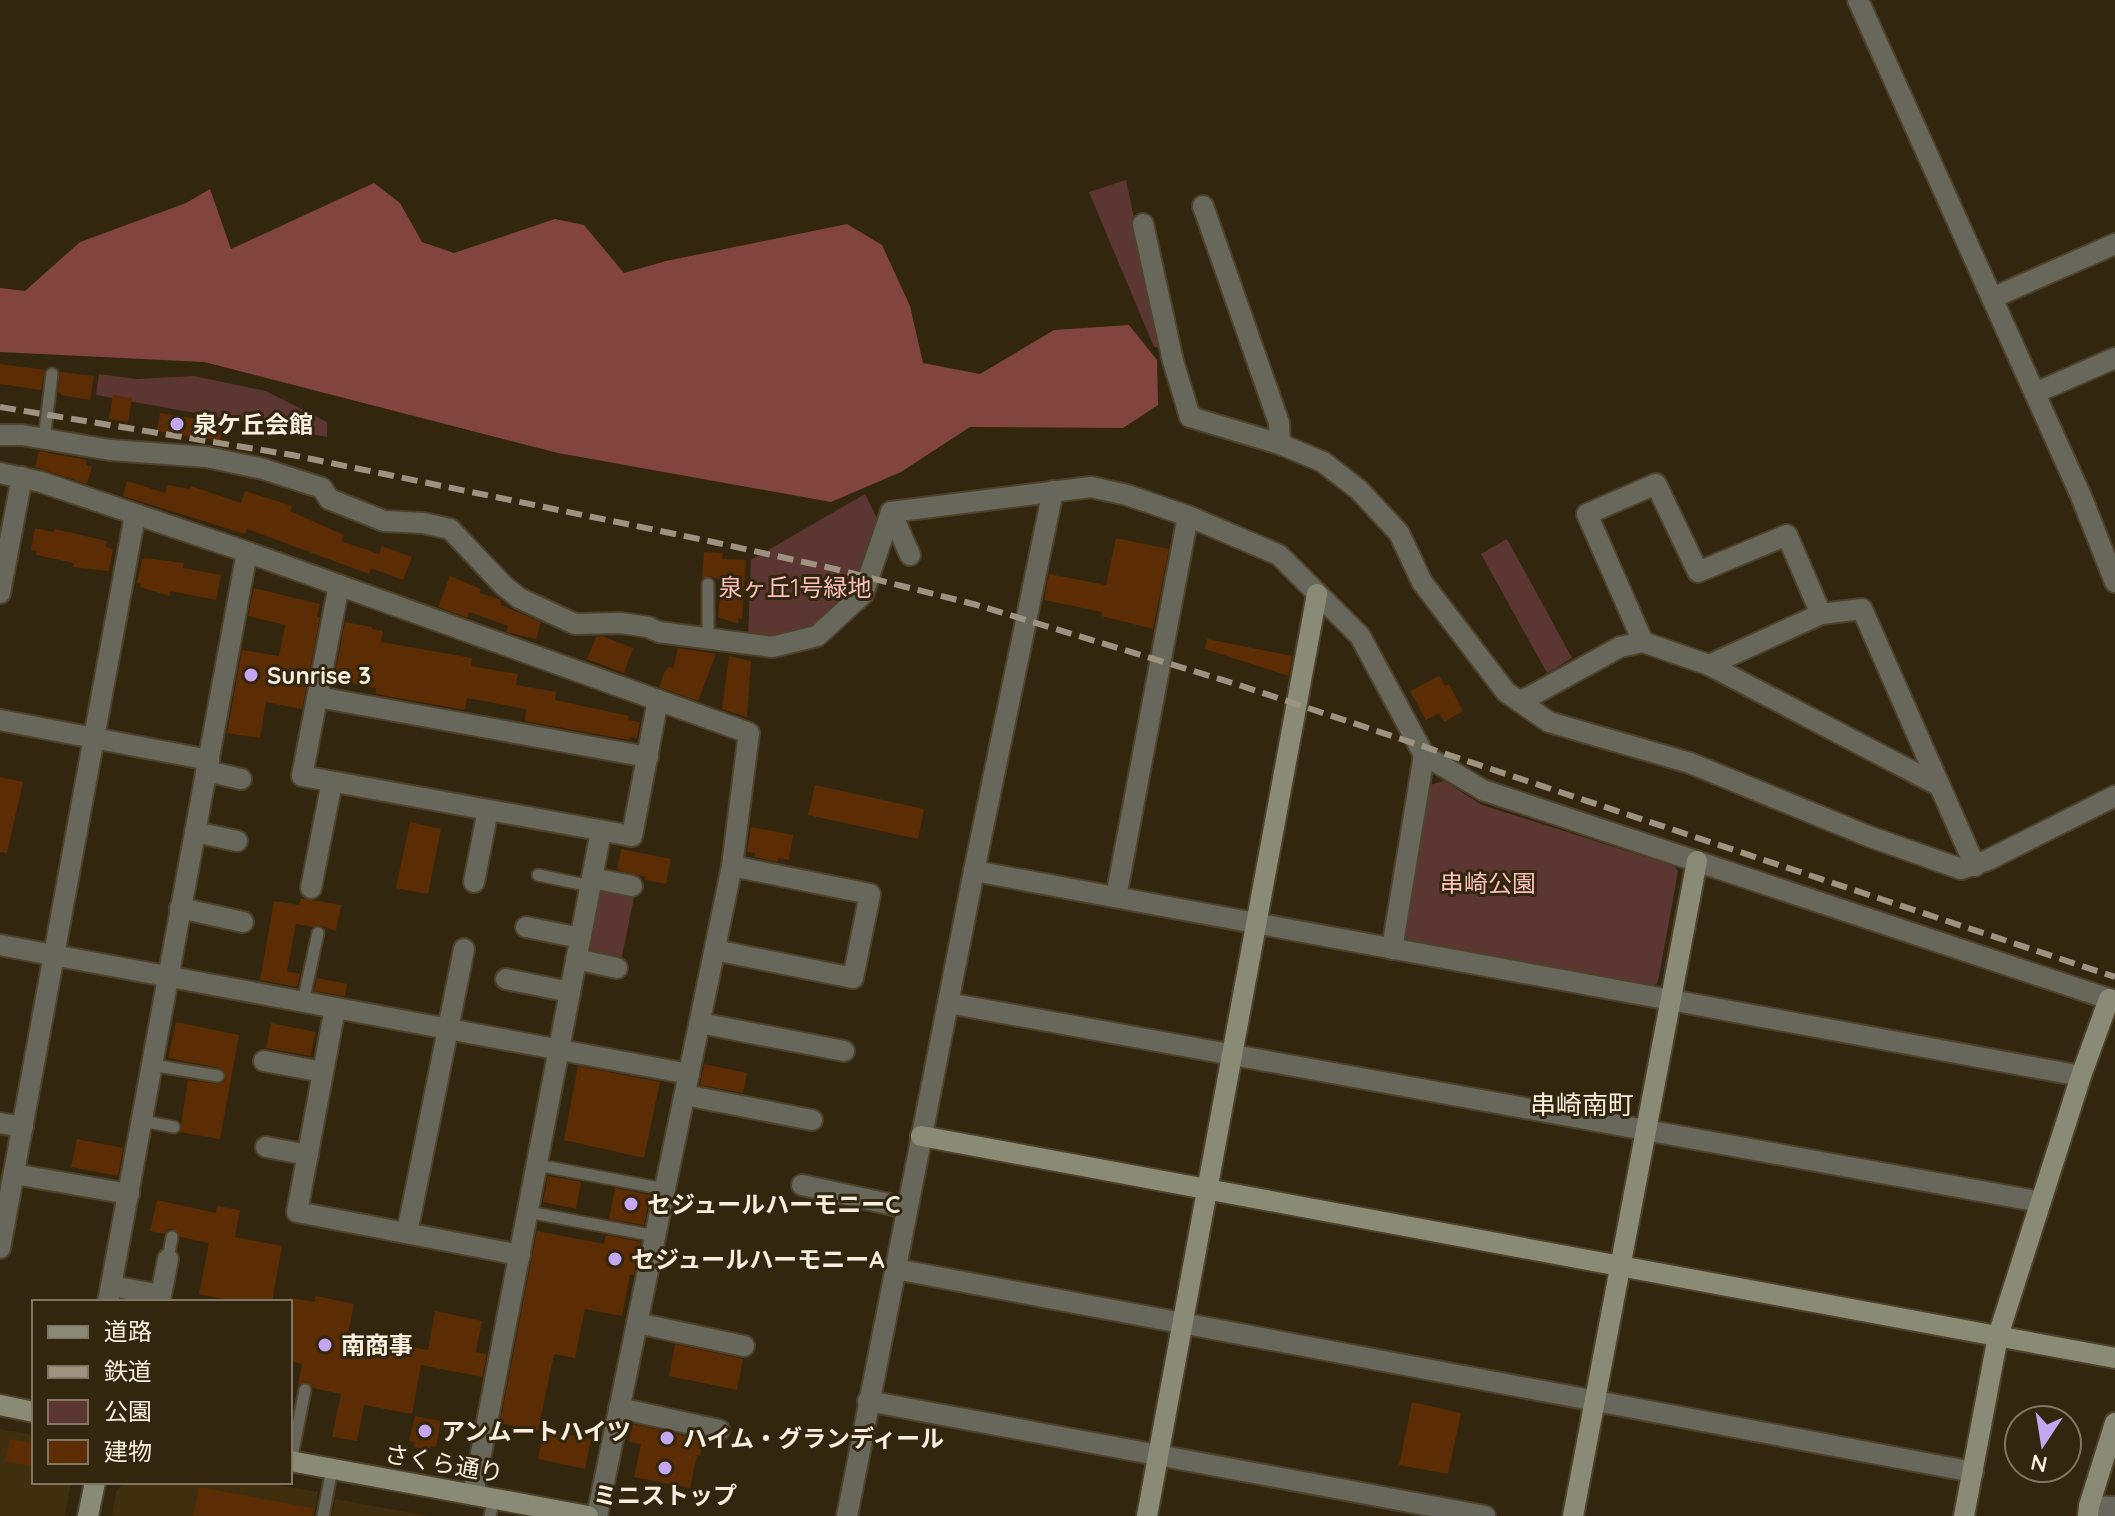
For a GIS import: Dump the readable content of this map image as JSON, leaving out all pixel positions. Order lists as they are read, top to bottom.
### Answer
{
  "streets": {
    "street": ["さくら通り"]
  },
  "districts": ["串崎南町"],
  "parks": ["泉ヶ丘1号緑地", "串崎公園"],
  "places": [
    "泉ケ丘会館",
    "Sunrise 3",
    "セジュールハーモニーC",
    "セジュールハーモニーA",
    "南商事",
    "アンムートハイツ",
    "ハイム・グランディール",
    "ミニストップ"
  ],
  "legend": [
    "道路",
    "鉄道",
    "公園",
    "建物"
  ],
  "north": "bottom"
}
